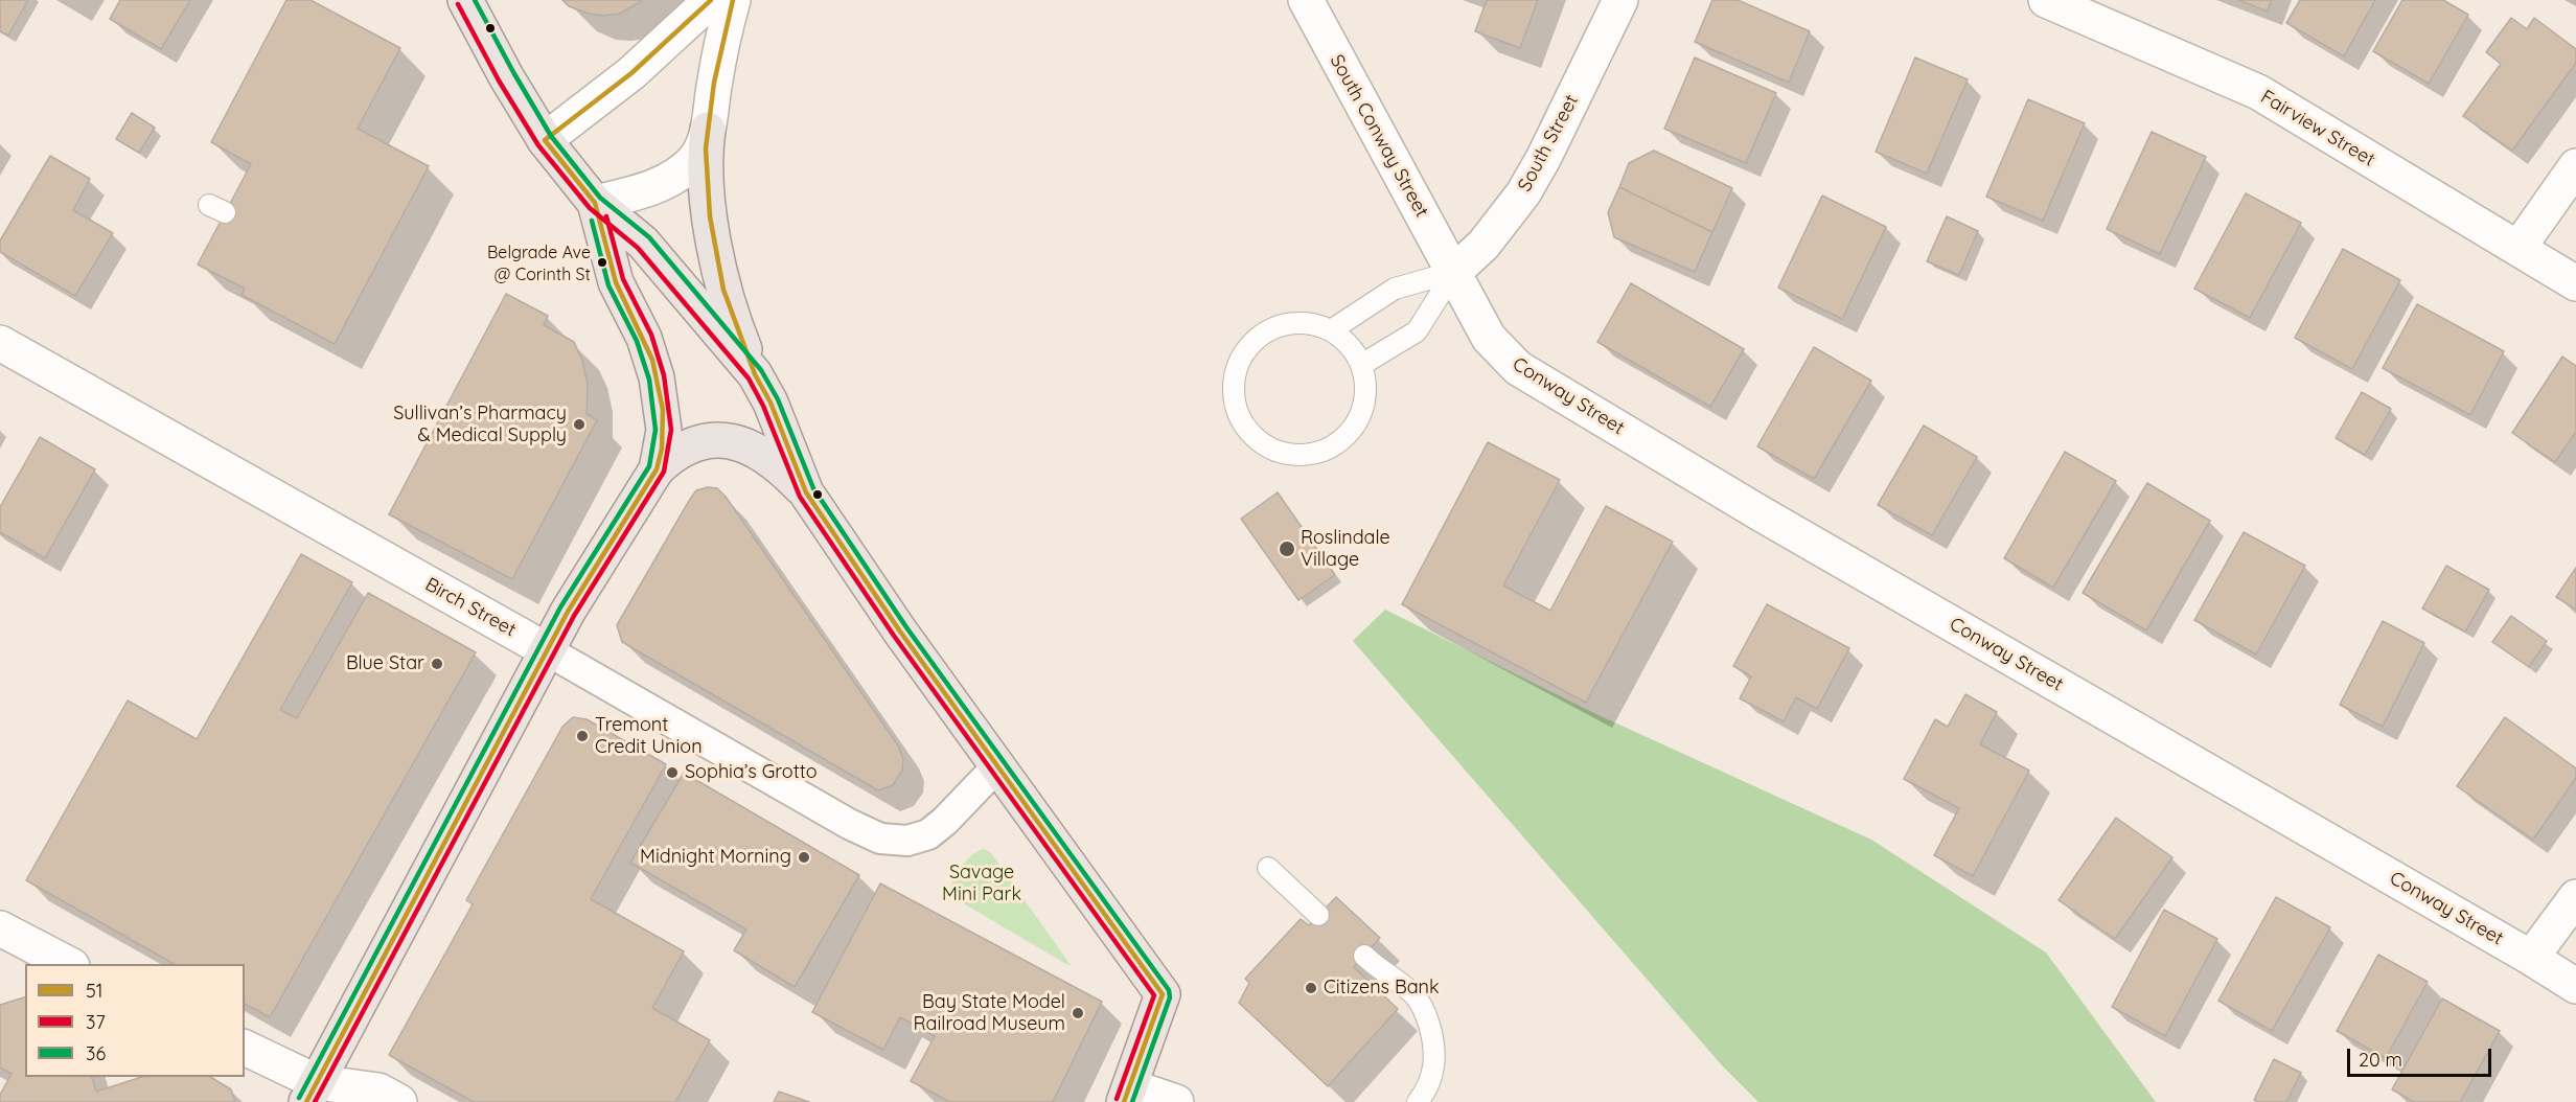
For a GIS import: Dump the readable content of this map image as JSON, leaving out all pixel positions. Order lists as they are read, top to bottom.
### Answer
{
  "streets": {
    "street": [
      "Fairview Street",
      "South Conway Street",
      "South Street",
      "Conway Street",
      "Birch Street"
    ]
  },
  "crossings": [
    ["South Conway Street", "South Street"],
    ["South Conway Street", "Conway Street"],
    ["South Street", "Conway Street"]
  ],
  "parks": ["Savage Mini Park"],
  "places": [
    "Belgrade Ave @ Corinth St",
    "Sullivan’s Pharmacy & Medical Supply",
    "Roslindale Village",
    "Blue Star",
    "Tremont Credit Union",
    "Sophia’s Grotto",
    "Midnight Morning",
    "Citizens Bank",
    "Bay State Model Railroad Museum"
  ],
  "lines": ["transit line 51", "transit line 36", "transit line 37"],
  "legend": ["51", "37", "36"],
  "scale_bar": "20 m"
}
